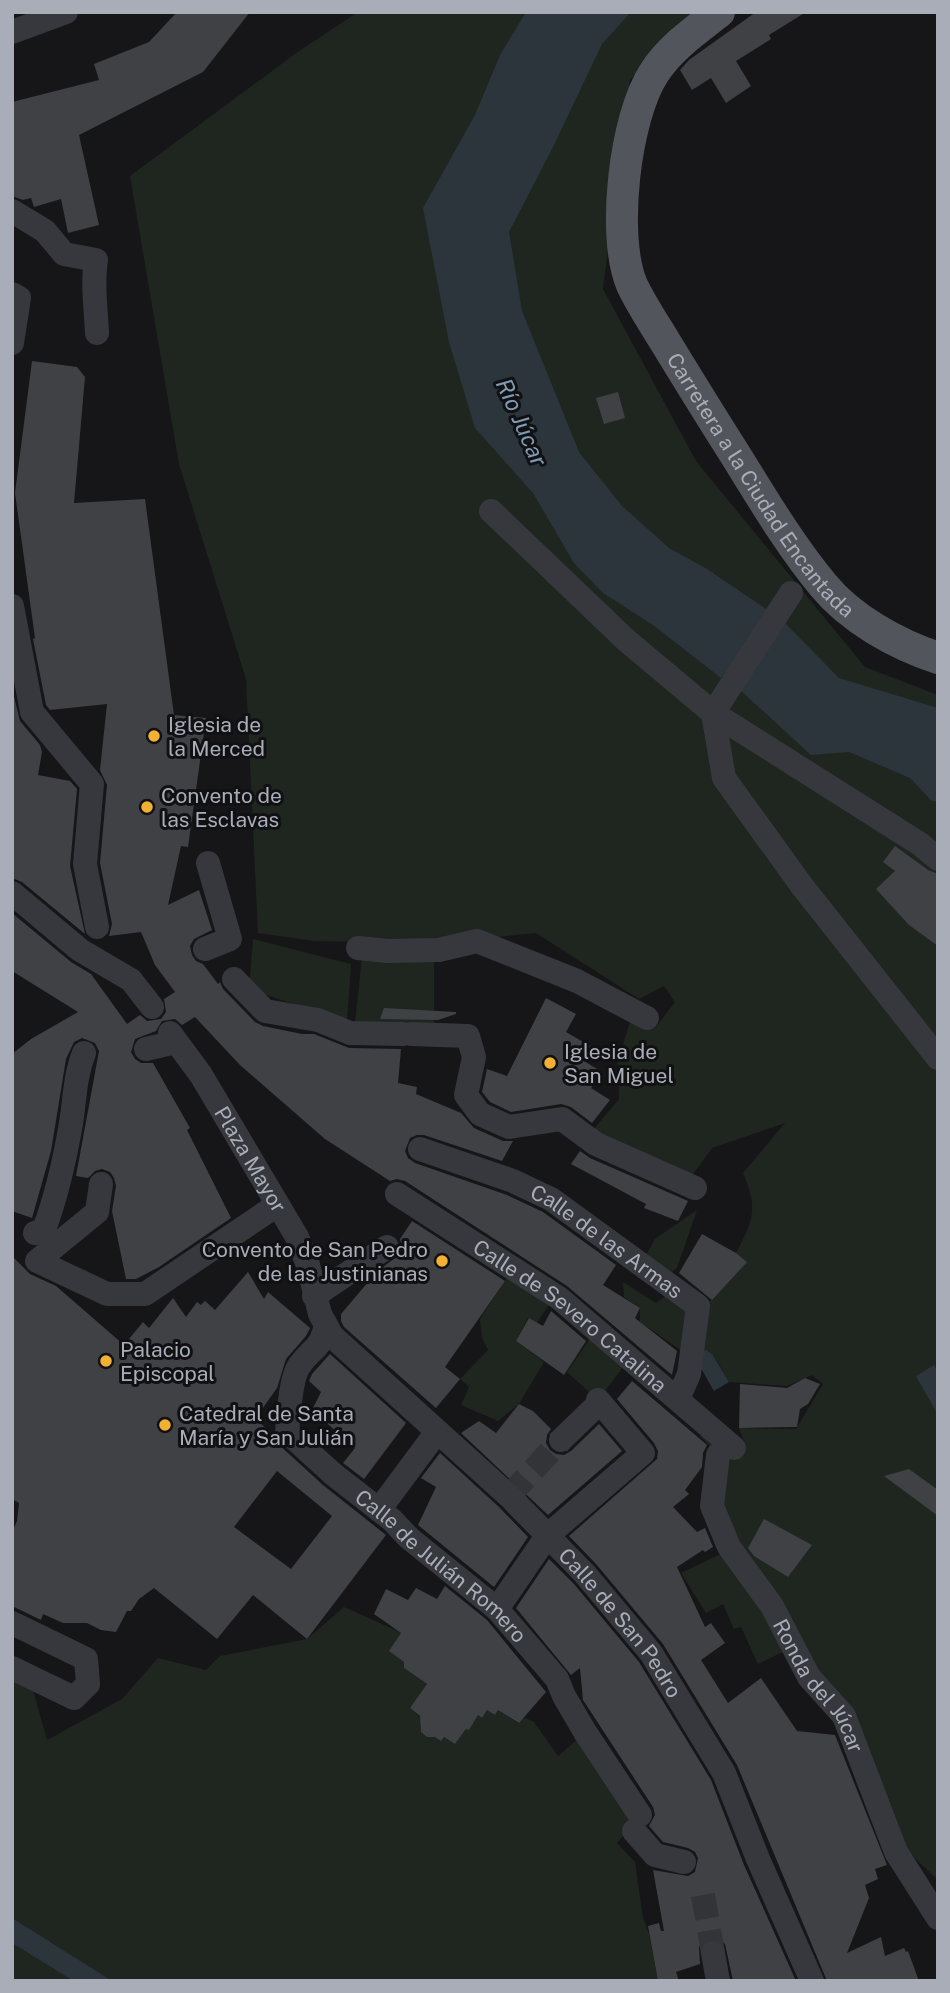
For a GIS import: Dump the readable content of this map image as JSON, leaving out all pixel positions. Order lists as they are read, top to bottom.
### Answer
{
  "streets": {
    "main road": ["Carretera a la Ciudad Encantada"],
    "street": [
      "Plaza Mayor",
      "Calle de las Armas",
      "Calle de Severo Catalina",
      "Calle de Julián Romero",
      "Calle de San Pedro",
      "Ronda del Júcar"
    ]
  },
  "crossings": [
    ["Plaza Mayor", "Calle de Julián Romero"],
    ["Plaza Mayor", "Calle de San Pedro"],
    ["Calle de las Armas", "Calle de Severo Catalina"],
    ["Calle de Severo Catalina", "Ronda del Júcar"],
    ["Calle de Julián Romero", "Calle de San Pedro"]
  ],
  "water": ["Río Júcar"],
  "places": [
    "Iglesia de la Merced",
    "Convento de las Esclavas",
    "Iglesia de San Miguel",
    "Convento de San Pedro de las Justinianas",
    "Palacio Episcopal",
    "Catedral de Santa María y San Julián"
  ]
}
